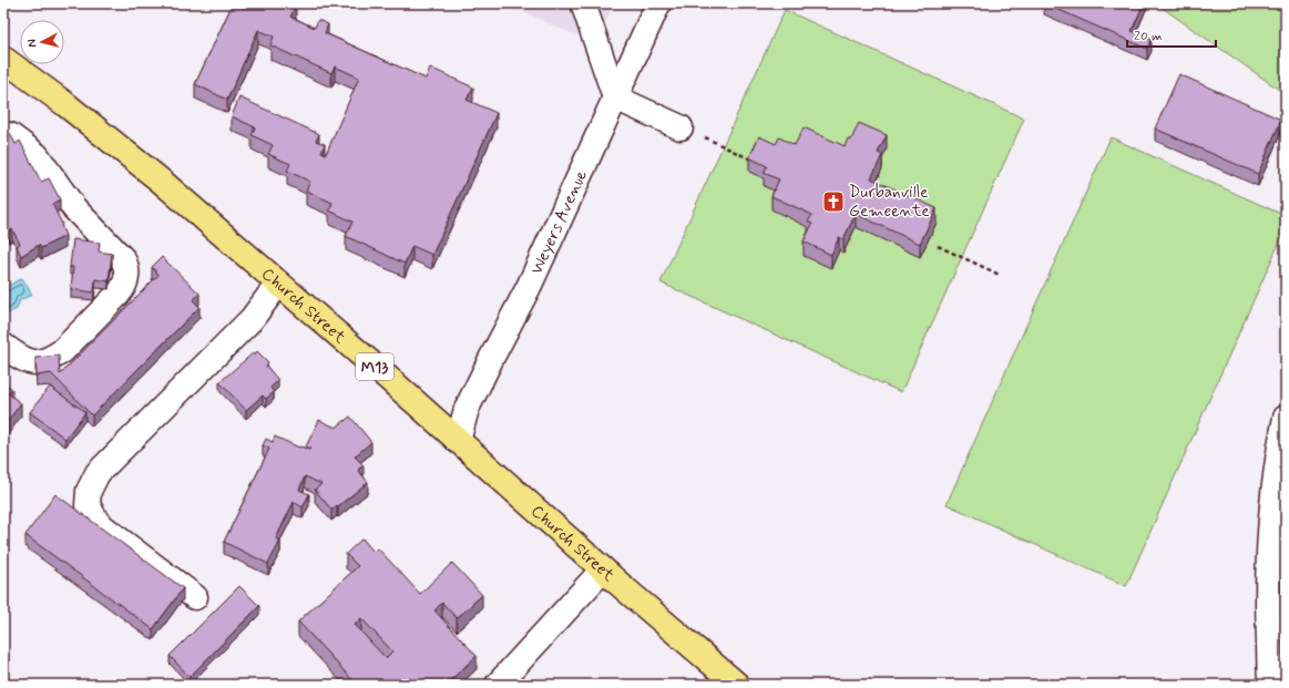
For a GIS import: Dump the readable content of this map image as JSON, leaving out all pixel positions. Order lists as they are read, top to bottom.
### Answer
{
  "streets": {
    "main road": ["Church Street", "M13"],
    "street": ["Weyers Avenue"]
  },
  "crossings": [
    ["Weyers Avenue", "Church Street"]
  ],
  "places": {
    "church": ["Durbanville Gemeente"]
  },
  "scale_bar": "20 m",
  "north": "left"
}
